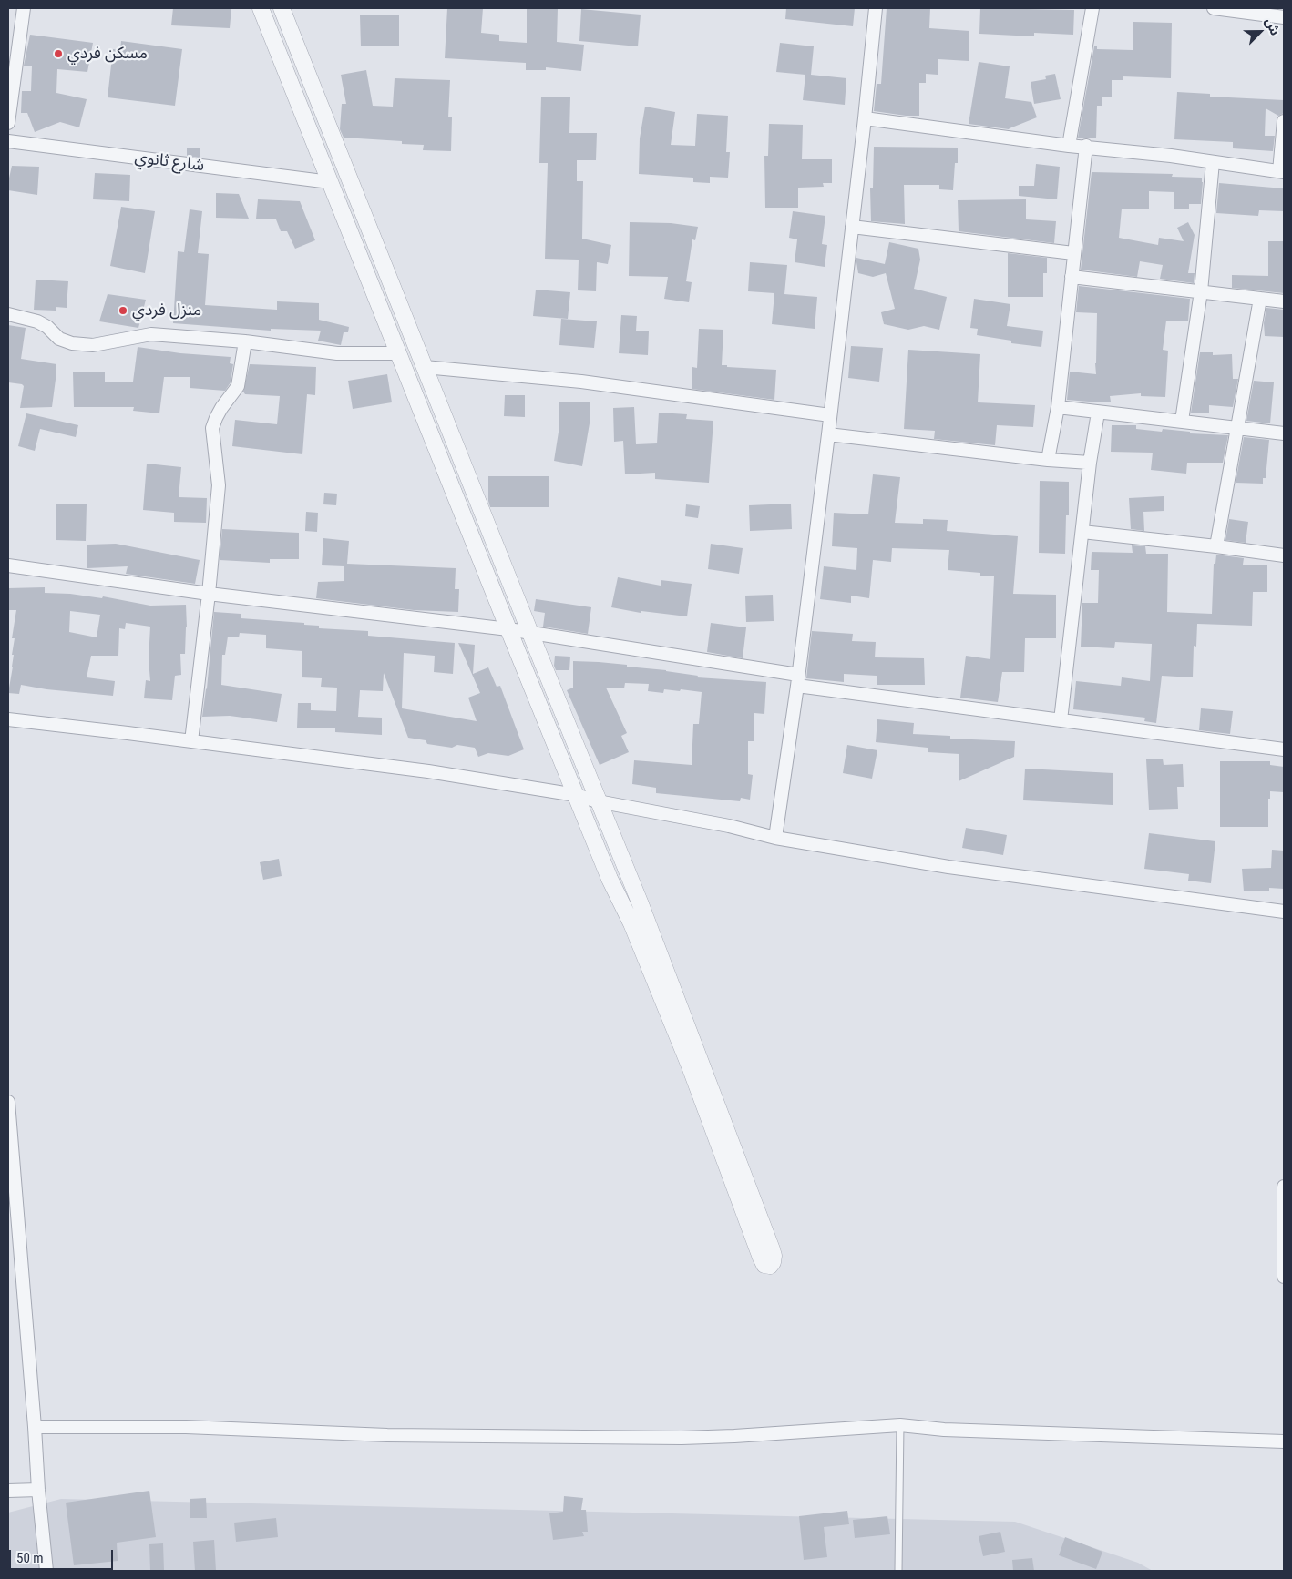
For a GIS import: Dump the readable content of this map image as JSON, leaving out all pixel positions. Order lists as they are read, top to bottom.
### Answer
{
  "streets": {
    "street": ["شارع ثانوي"]
  },
  "places": ["مسكن فردي", "منزل فردي"],
  "scale_bar": "50 m",
  "north": "top right"
}
